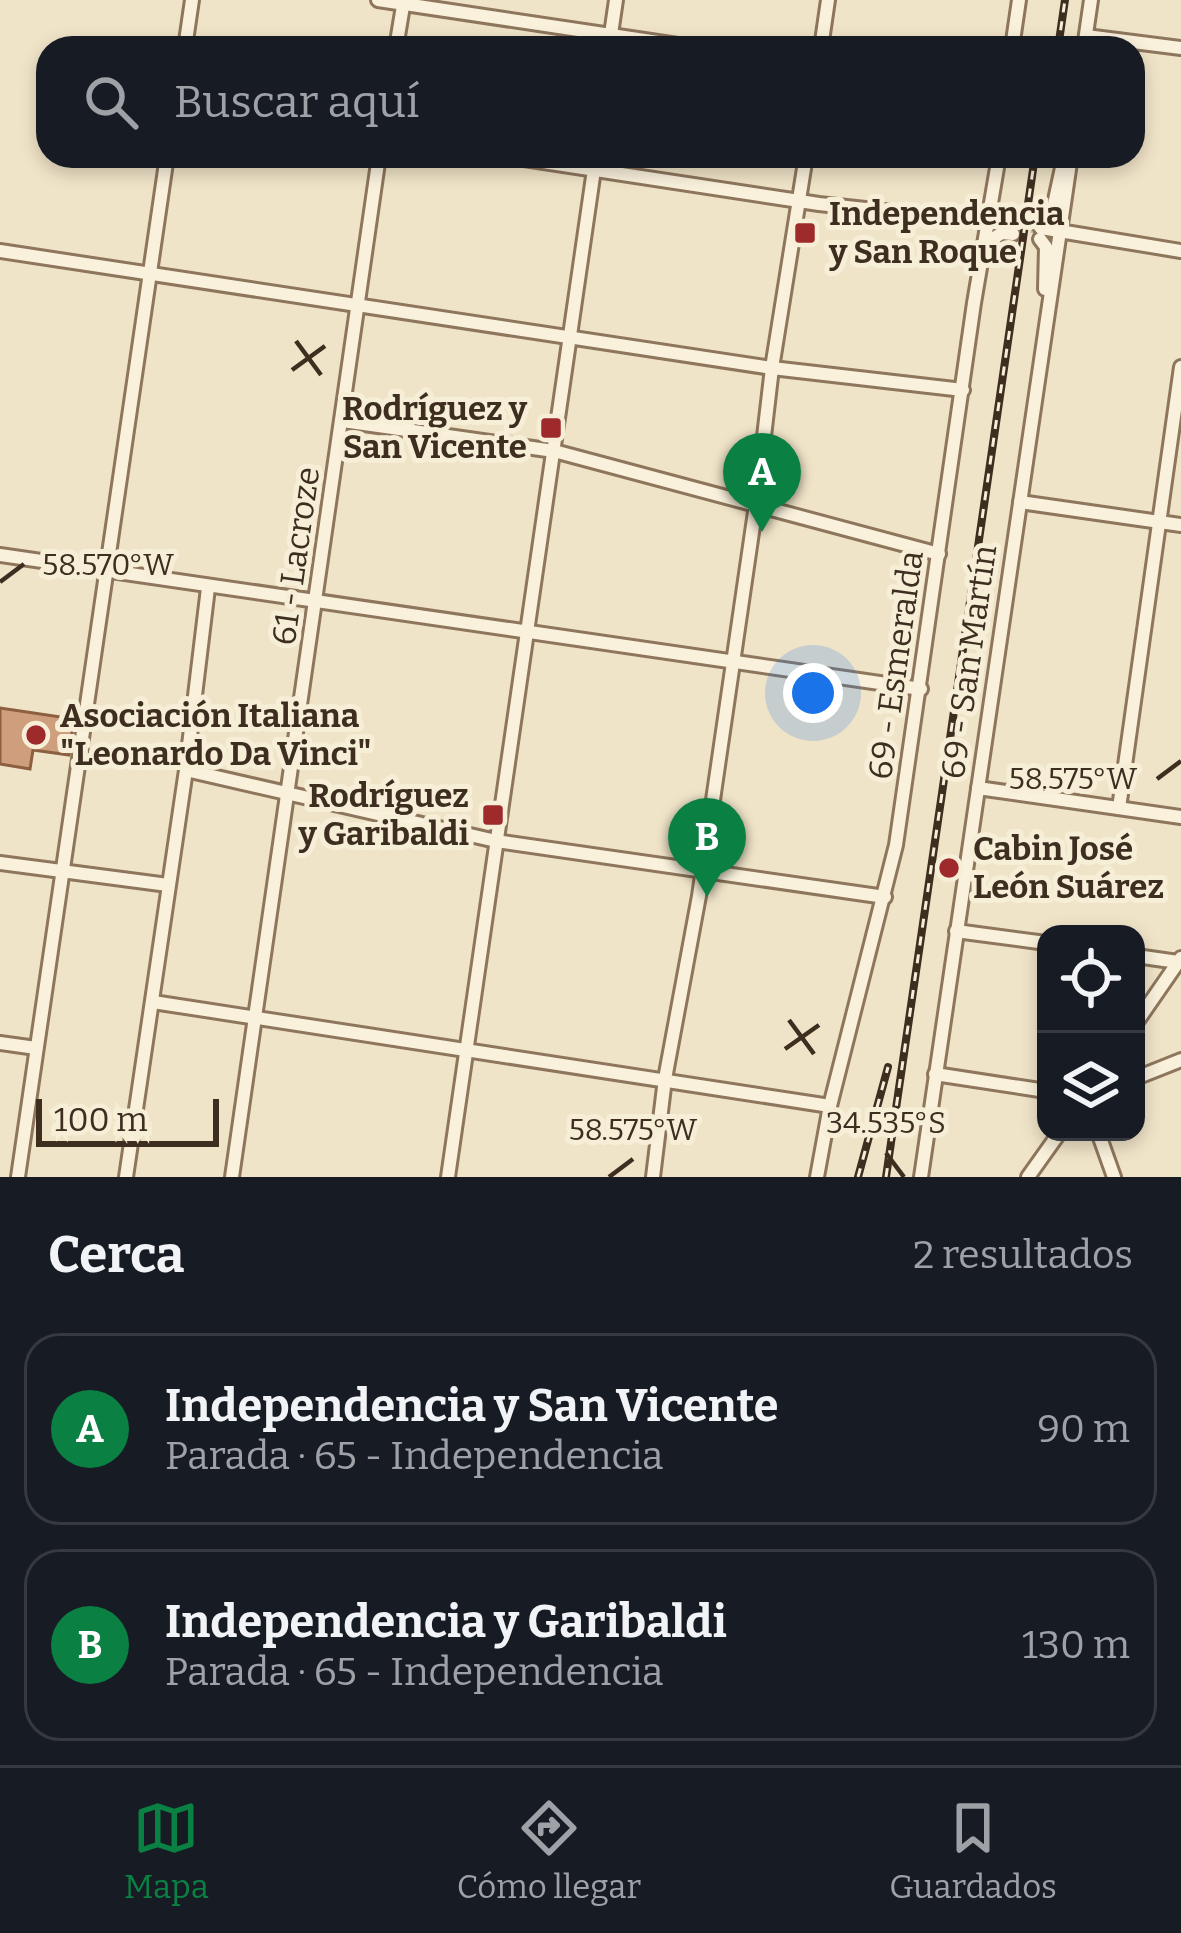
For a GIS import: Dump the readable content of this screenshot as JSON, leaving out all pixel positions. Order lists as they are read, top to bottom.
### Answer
{
  "streets": {
    "street": ["61 - Lacroze", "69 - San Martín", "69 - Esmeralda"]
  },
  "places": {
    "transit": ["Independencia y San Roque", "Rodríguez y San Vicente", "Rodríguez y Garibaldi"],
    "other": ["Asociación Italiana \"Leonardo Da Vinci\"", "Cabin José León Suárez"]
  },
  "scale_bar": "100 m",
  "page": {
    "search": "Buscar aquí",
    "pins": ["A", "B"],
    "scale": "100 m",
    "heading": ["Cerca", "2 resultados"],
    "list": [
      {
        "mark": "A",
        "name": "Independencia y San Vicente",
        "note": "Parada · 65 - Independencia",
        "value": "90 m"
      },
      {
        "mark": "B",
        "name": "Independencia y Garibaldi",
        "note": "Parada · 65 - Independencia",
        "value": "130 m"
      }
    ],
    "nav": ["Mapa", "Cómo llegar", "Guardados"]
  },
  "coordinates": ["58.570°W", "58.575°W", "34.535°S"]
}
